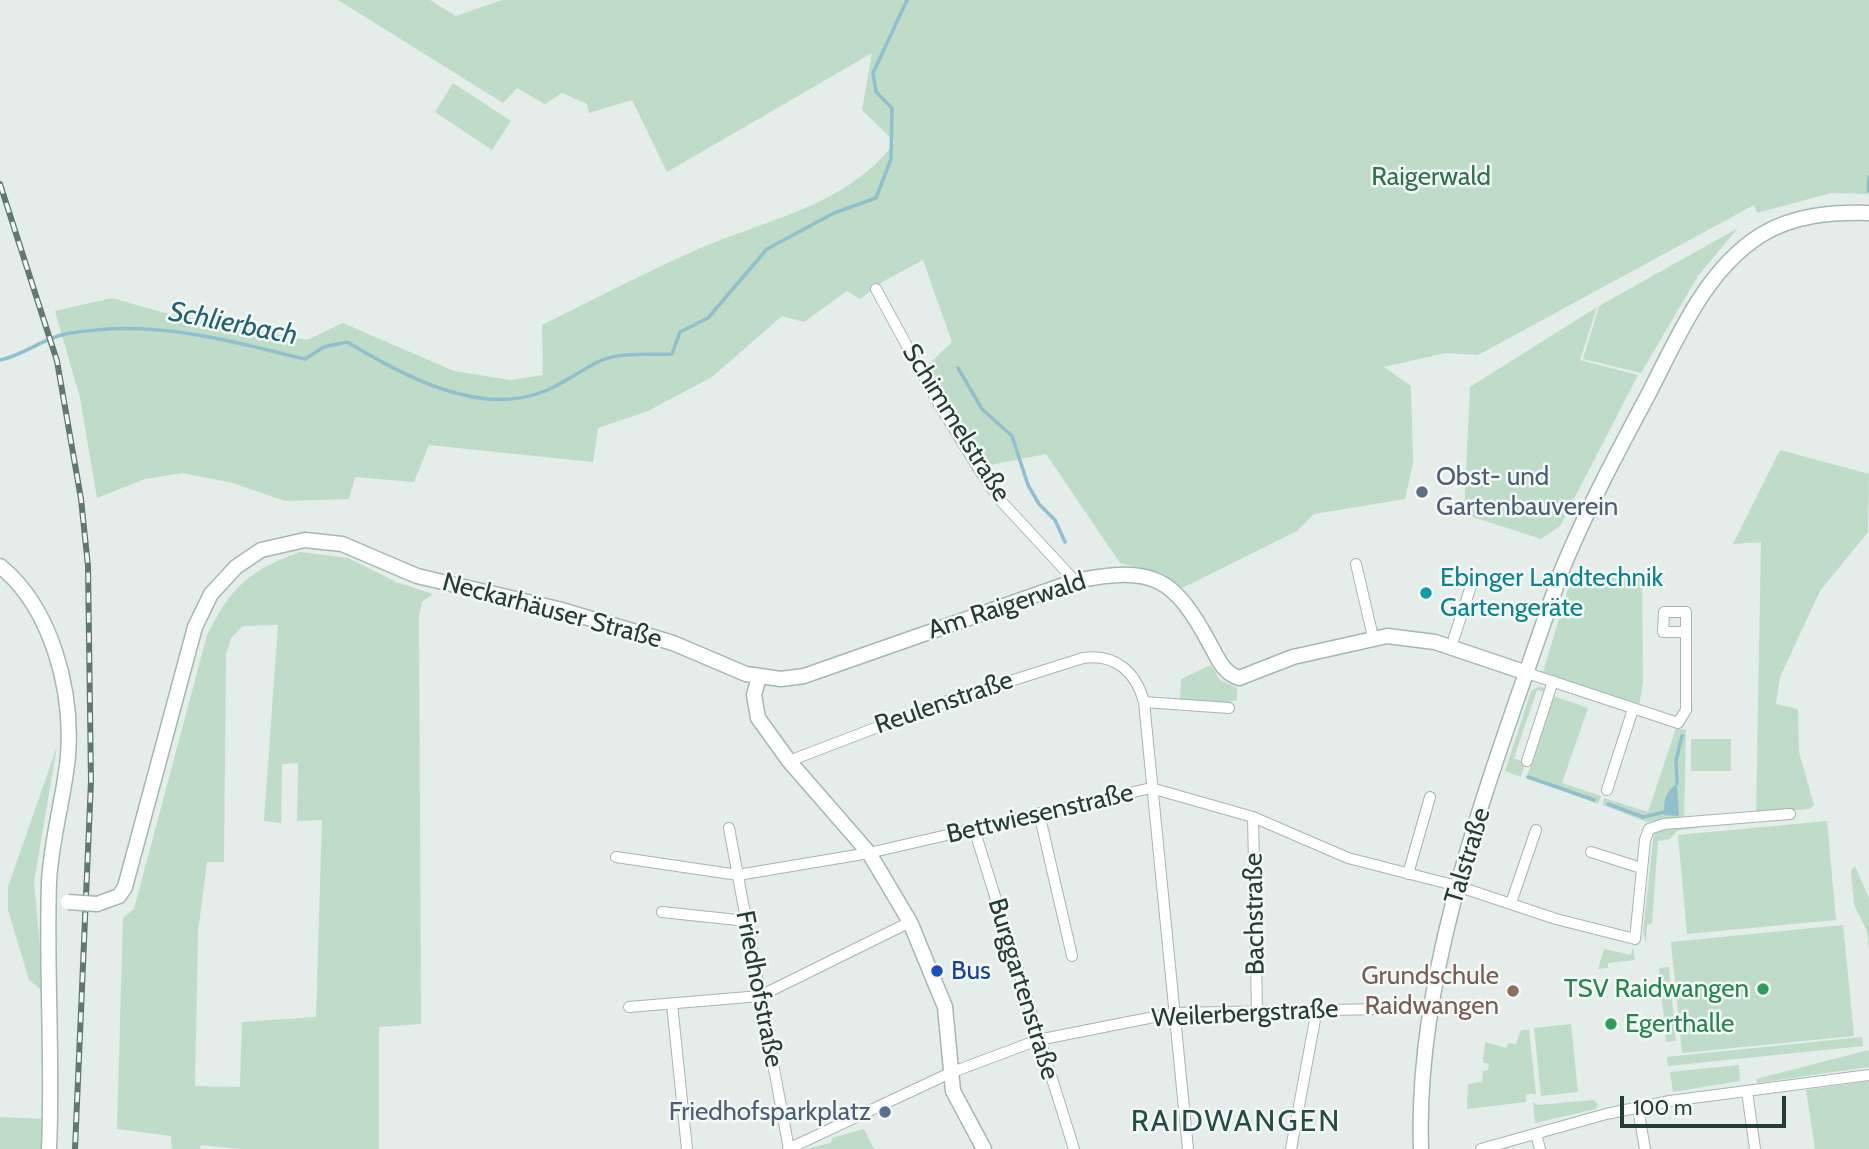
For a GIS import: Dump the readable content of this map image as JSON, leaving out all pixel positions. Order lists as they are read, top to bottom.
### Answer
{
  "streets": {
    "street": [
      "Schimmelstraße",
      "Am Raigerwald",
      "Neckarhäuser Straße",
      "Reulenstraße",
      "Bettwiesenstraße",
      "Talstraße",
      "Bachstraße",
      "Friedhofstraße",
      "Burggartenstraße",
      "Weilerbergstraße"
    ]
  },
  "crossings": [
    ["Schimmelstraße", "Am Raigerwald"],
    ["Am Raigerwald", "Neckarhäuser Straße"],
    ["Am Raigerwald", "Talstraße"],
    ["Bettwiesenstraße", "Talstraße"],
    ["Bettwiesenstraße", "Bachstraße"],
    ["Bettwiesenstraße", "Friedhofstraße"],
    ["Bettwiesenstraße", "Burggartenstraße"],
    ["Talstraße", "Weilerbergstraße"],
    ["Bachstraße", "Weilerbergstraße"],
    ["Friedhofstraße", "Weilerbergstraße"],
    ["Burggartenstraße", "Weilerbergstraße"]
  ],
  "districts": ["RAIDWANGEN"],
  "water": ["Schlierbach"],
  "parks": ["Raigerwald"],
  "places": [
    "Obst- und Gartenbauverein",
    "Ebinger Landtechnik Gartengeräte",
    "Bus",
    "TSV Raidwangen",
    "Grundschule Raidwangen",
    "Egerthalle",
    "Friedhofsparkplatz"
  ],
  "scale_bar": "100 m"
}
